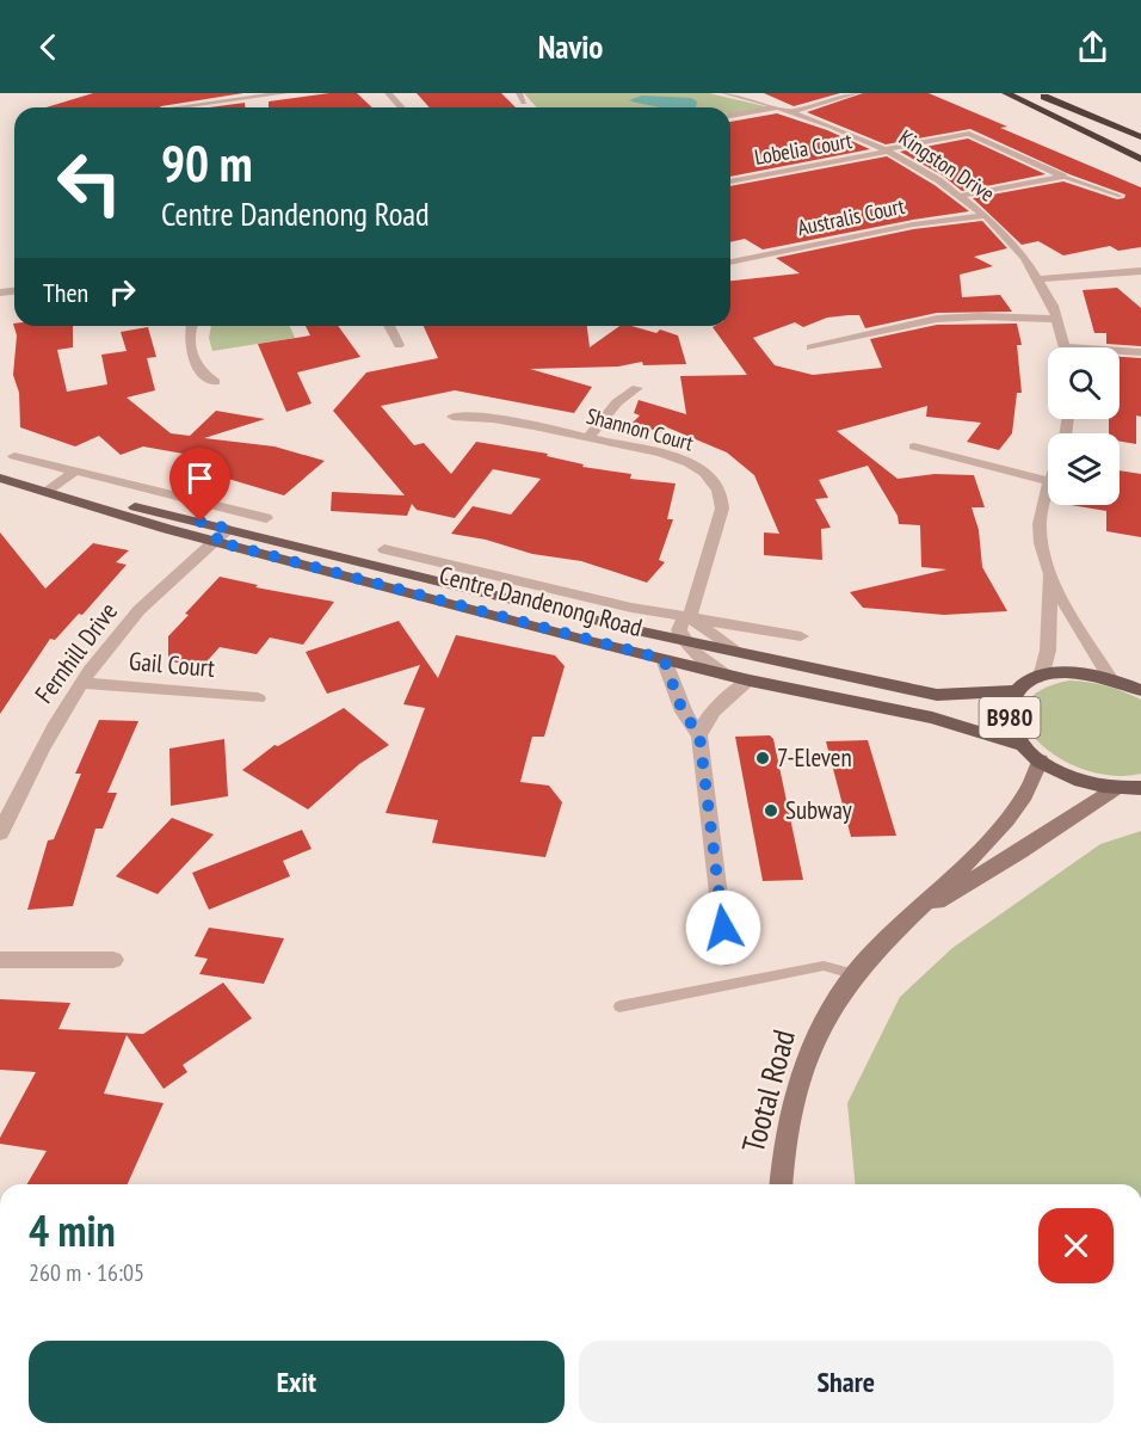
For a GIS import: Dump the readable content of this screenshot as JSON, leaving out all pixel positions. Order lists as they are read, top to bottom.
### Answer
{
  "streets": {
    "main road": ["Centre Dandenong Road", "B980", "Tootal Road"],
    "street": [
      "Lobelia Court",
      "Kingston Drive",
      "Australis Court",
      "Shannon Court",
      "Fernhill Drive",
      "Gail Court"
    ]
  },
  "crossings": [
    ["Lobelia Court", "Kingston Drive"],
    ["Kingston Drive", "Australis Court"],
    ["Shannon Court", "Centre Dandenong Road"],
    ["Centre Dandenong Road", "Fernhill Drive"],
    ["Centre Dandenong Road", "B980"],
    ["Fernhill Drive", "Gail Court"],
    ["B980", "Tootal Road"]
  ],
  "places": ["7-Eleven", "Subway"],
  "page": {
    "header": "Navio",
    "turn": ["90 m", "Centre Dandenong Road"],
    "then": "Then",
    "heading": ["4 min", "260 m · 16:05"],
    "buttons": ["Exit", "Share"]
  }
}
